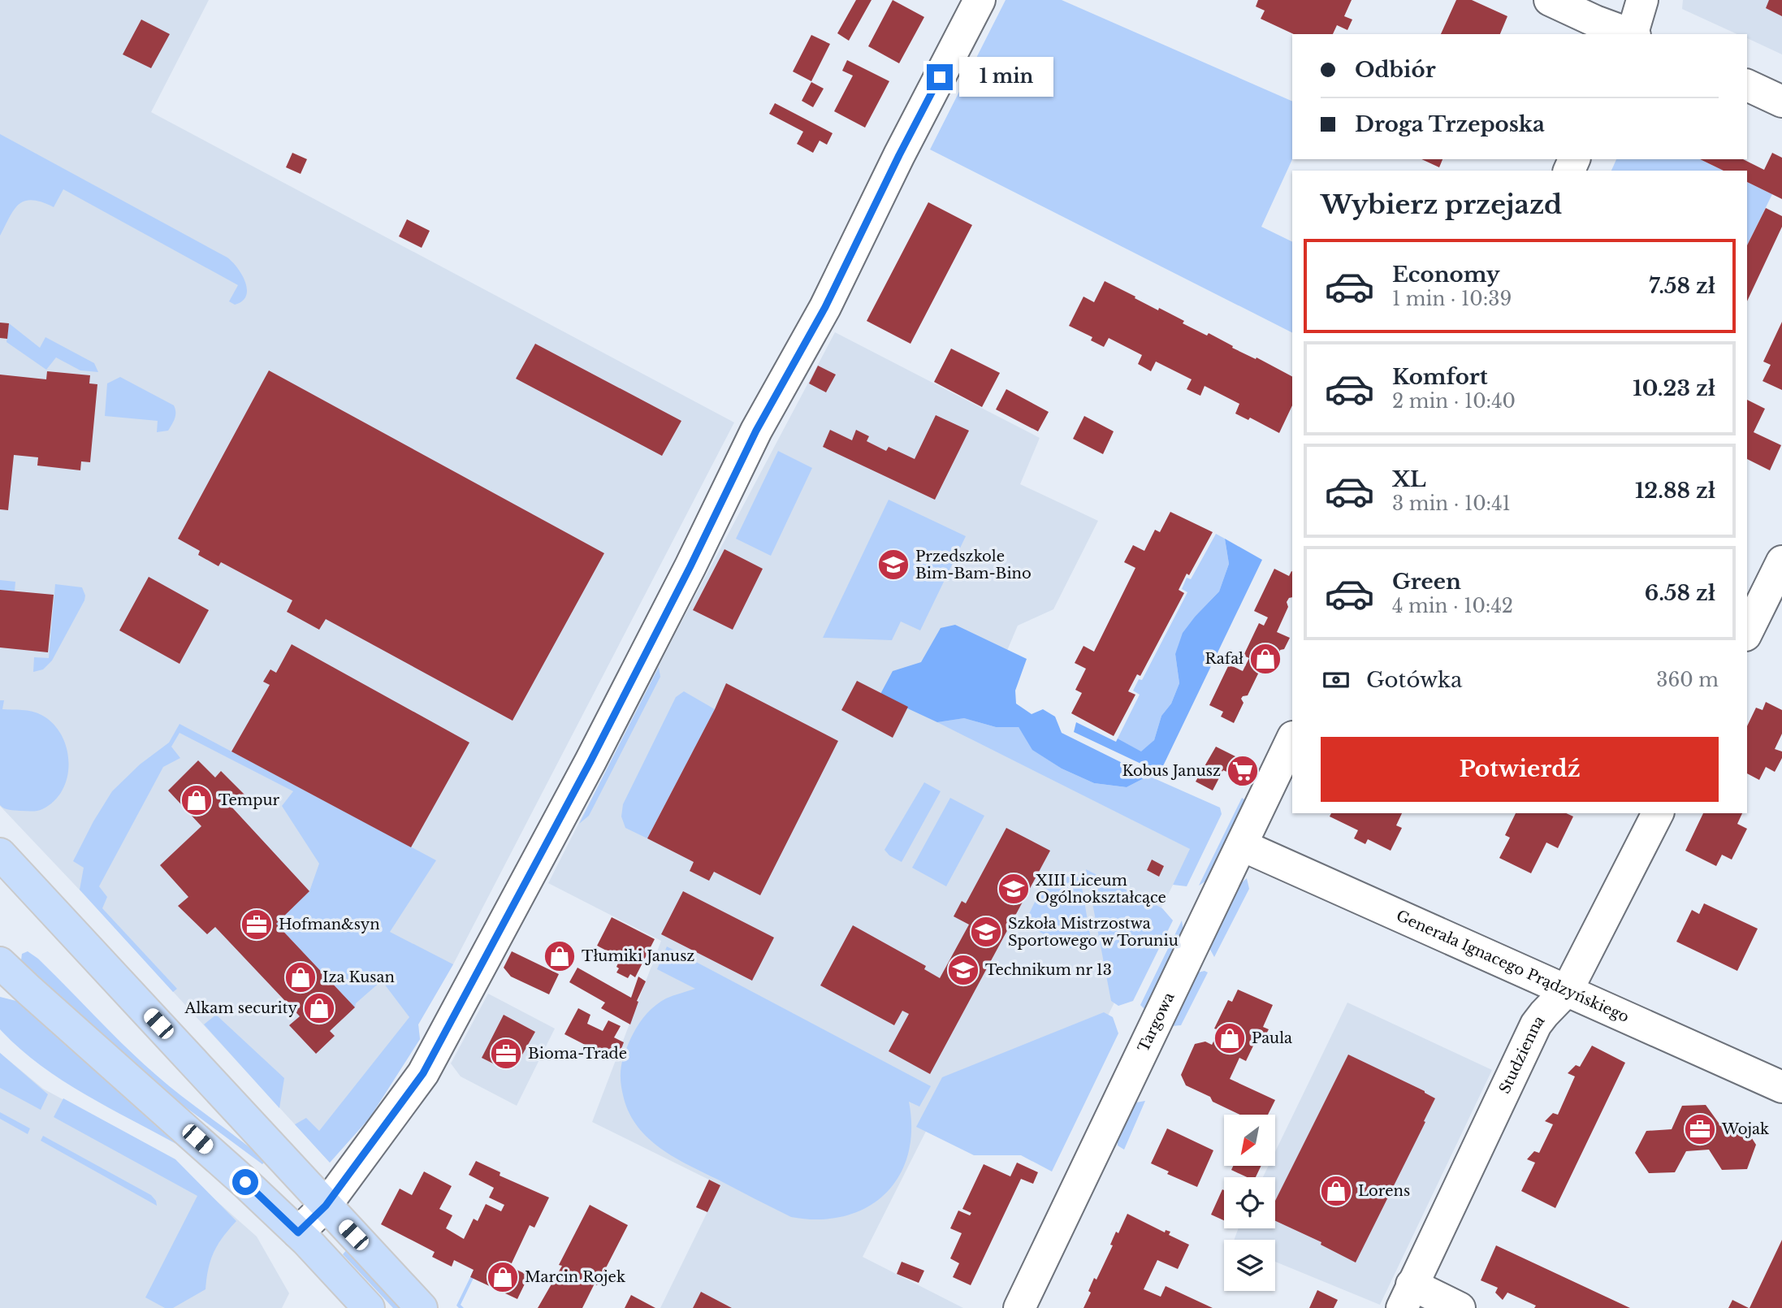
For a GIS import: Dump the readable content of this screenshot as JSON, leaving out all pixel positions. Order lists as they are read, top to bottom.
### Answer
{
  "streets": {
    "street": ["Generała Ignacego Prądzyńskiego", "Targowa", "Studzienna"]
  },
  "crossings": [
    ["Generała Ignacego Prądzyńskiego", "Targowa"],
    ["Generała Ignacego Prądzyńskiego", "Studzienna"]
  ],
  "places": {
    "school or university": [
      "Przedszkole Bim-Bam-Bino",
      "XIII Liceum Ogólnokształcące",
      "Szkoła Mistrzostwa Sportowego w Toruniu",
      "Technikum nr 13"
    ],
    "shop": [
      "Rafał",
      "Tempur",
      "Tłumiki Janusz",
      "Iza Kusan",
      "Alkam security",
      "Paula",
      "Lorens",
      "Marcin Rojek"
    ],
    "supermarket": ["Kobus Janusz"],
    "office": ["Hofman&syn", "Bioma-Trade", "Wojak"]
  },
  "north": "bottom left",
  "page": {
    "banner": ["Odbiór", "Droga Trzeposka"],
    "bubble": "1 min",
    "heading": "Wybierz przejazd",
    "list": [
      {
        "name": "Economy",
        "note": "1 min · 10:39",
        "value": "7.58 zł"
      },
      {
        "name": "Komfort",
        "note": "2 min · 10:40",
        "value": "10.23 zł"
      },
      {
        "name": "XL",
        "note": "3 min · 10:41",
        "value": "12.88 zł"
      },
      {
        "name": "Green",
        "note": "4 min · 10:42",
        "value": "6.58 zł"
      }
    ],
    "pay": ["Gotówka", "360 m"],
    "buttons": "Potwierdź"
  }
}
